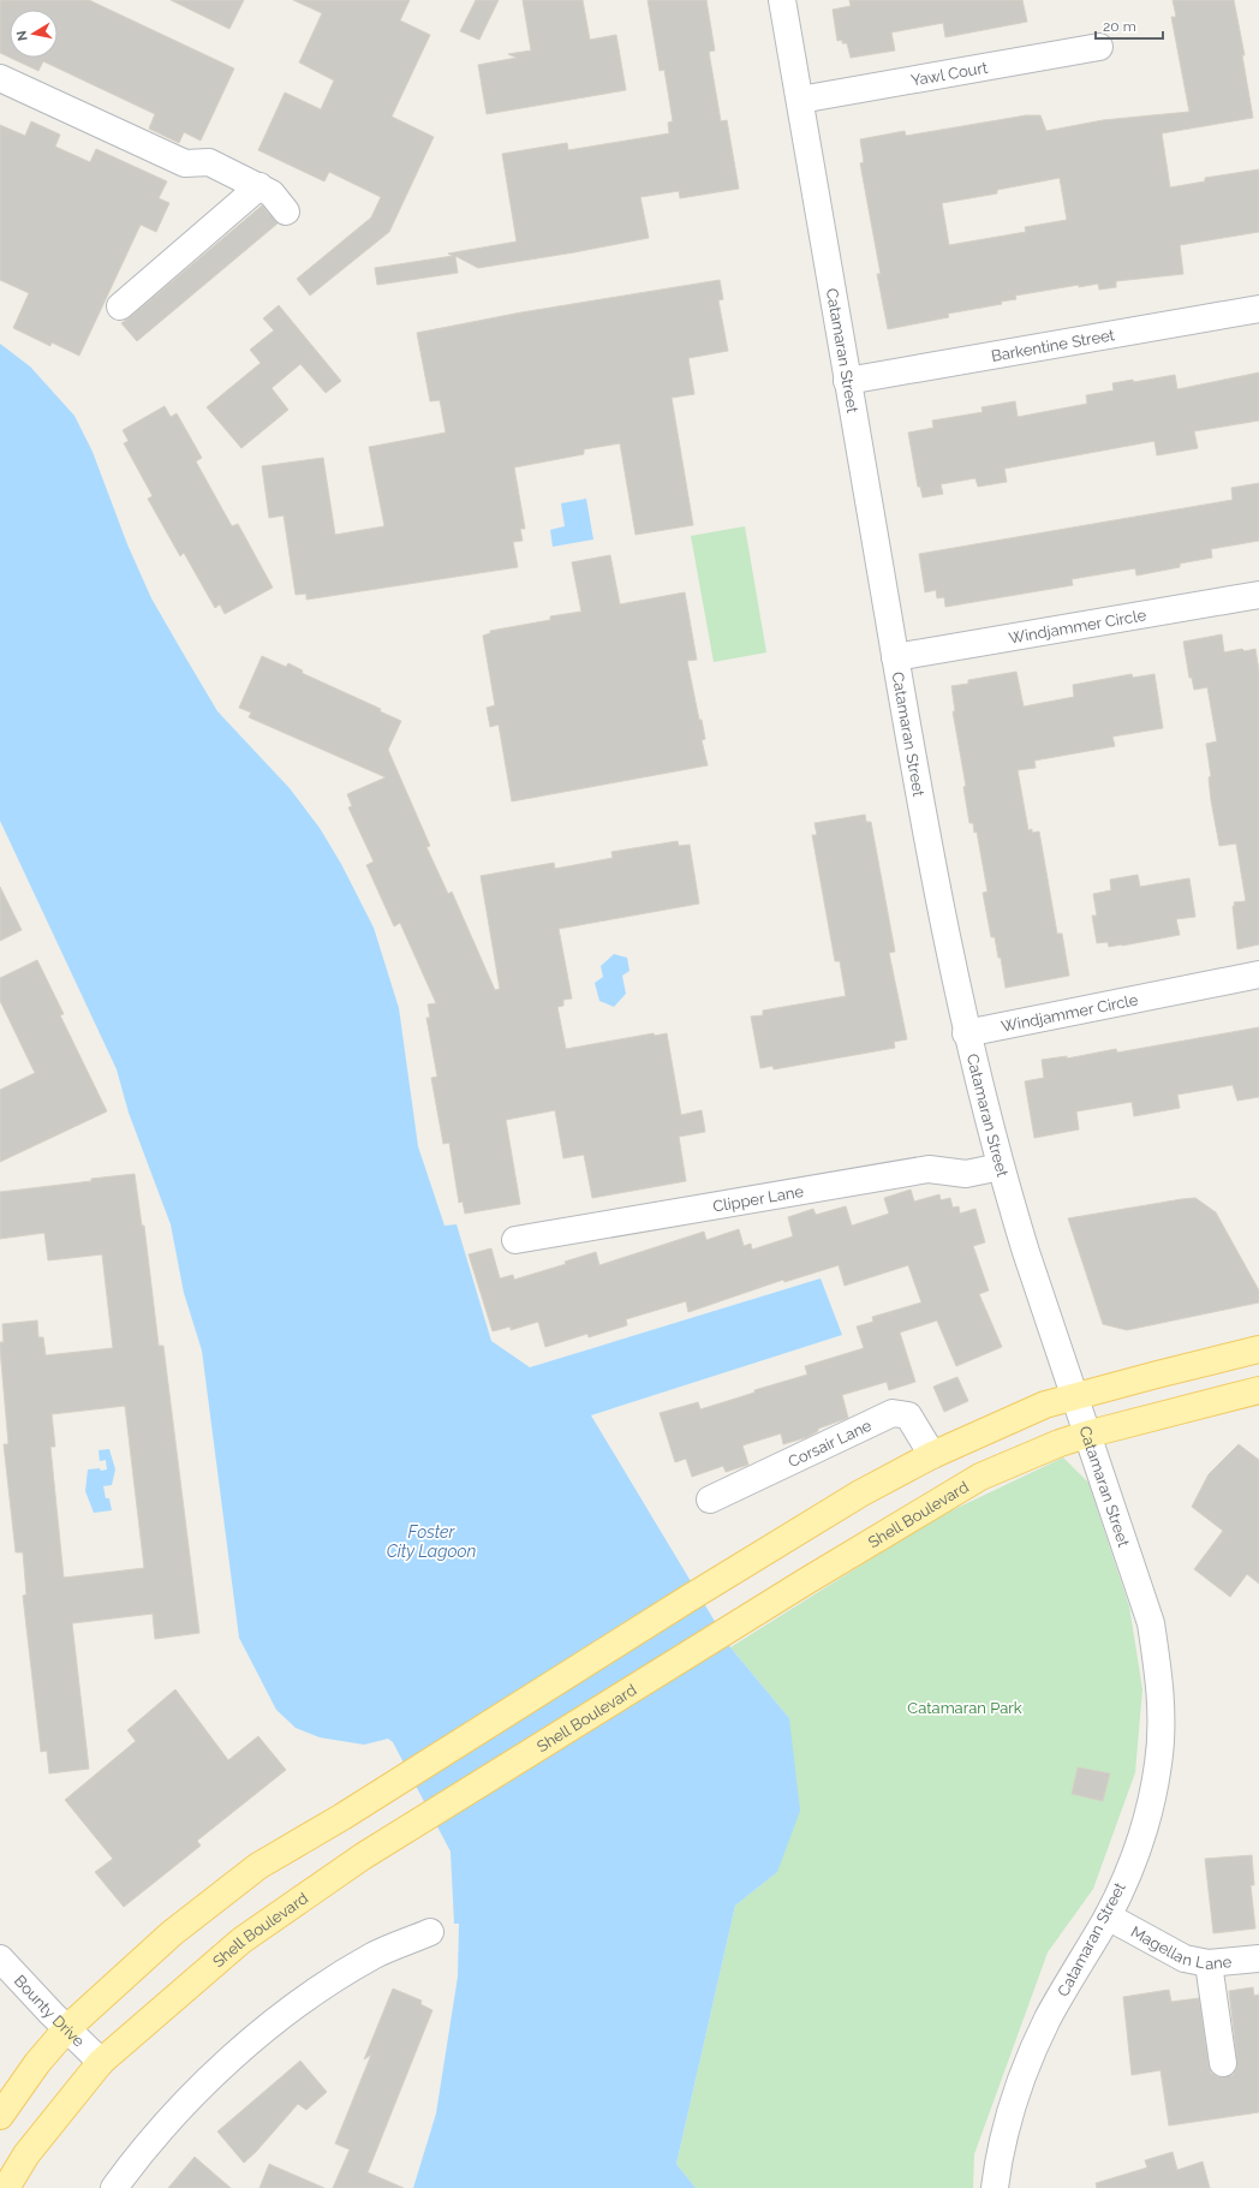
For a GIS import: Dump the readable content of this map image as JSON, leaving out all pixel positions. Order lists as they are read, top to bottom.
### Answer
{
  "streets": {
    "main road": ["Shell Boulevard"],
    "street": [
      "Yawl Court",
      "Barkentine Street",
      "Catamaran Street",
      "Windjammer Circle",
      "Clipper Lane",
      "Corsair Lane",
      "Magellan Lane",
      "Bounty Drive"
    ]
  },
  "crossings": [
    ["Yawl Court", "Catamaran Street"],
    ["Barkentine Street", "Catamaran Street"],
    ["Catamaran Street", "Windjammer Circle"],
    ["Catamaran Street", "Clipper Lane"],
    ["Catamaran Street", "Shell Boulevard"],
    ["Catamaran Street", "Magellan Lane"],
    ["Shell Boulevard", "Bounty Drive"]
  ],
  "water": ["Foster City Lagoon"],
  "parks": ["Catamaran Park"],
  "scale_bar": "20 m",
  "north": "left"
}
